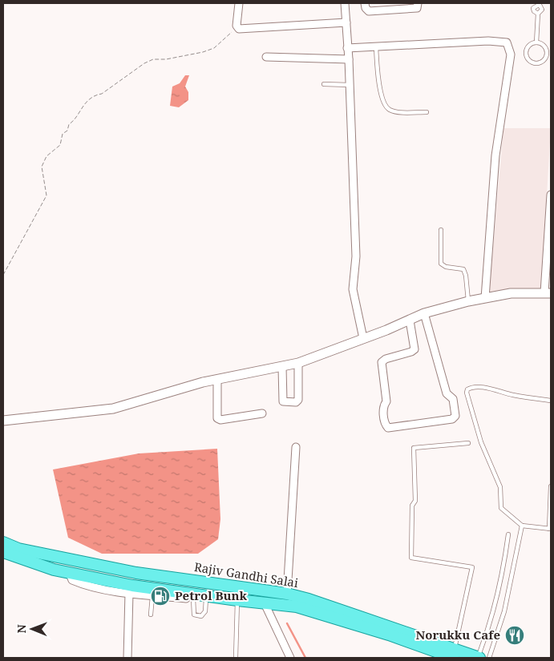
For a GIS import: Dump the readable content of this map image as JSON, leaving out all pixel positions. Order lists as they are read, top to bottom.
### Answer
{
  "streets": {
    "main road": ["Rajiv Gandhi Salai"]
  },
  "places": {
    "fuel station": ["Petrol Bunk"],
    "restaurant": ["Norukku Cafe"]
  },
  "north": "left"
}
